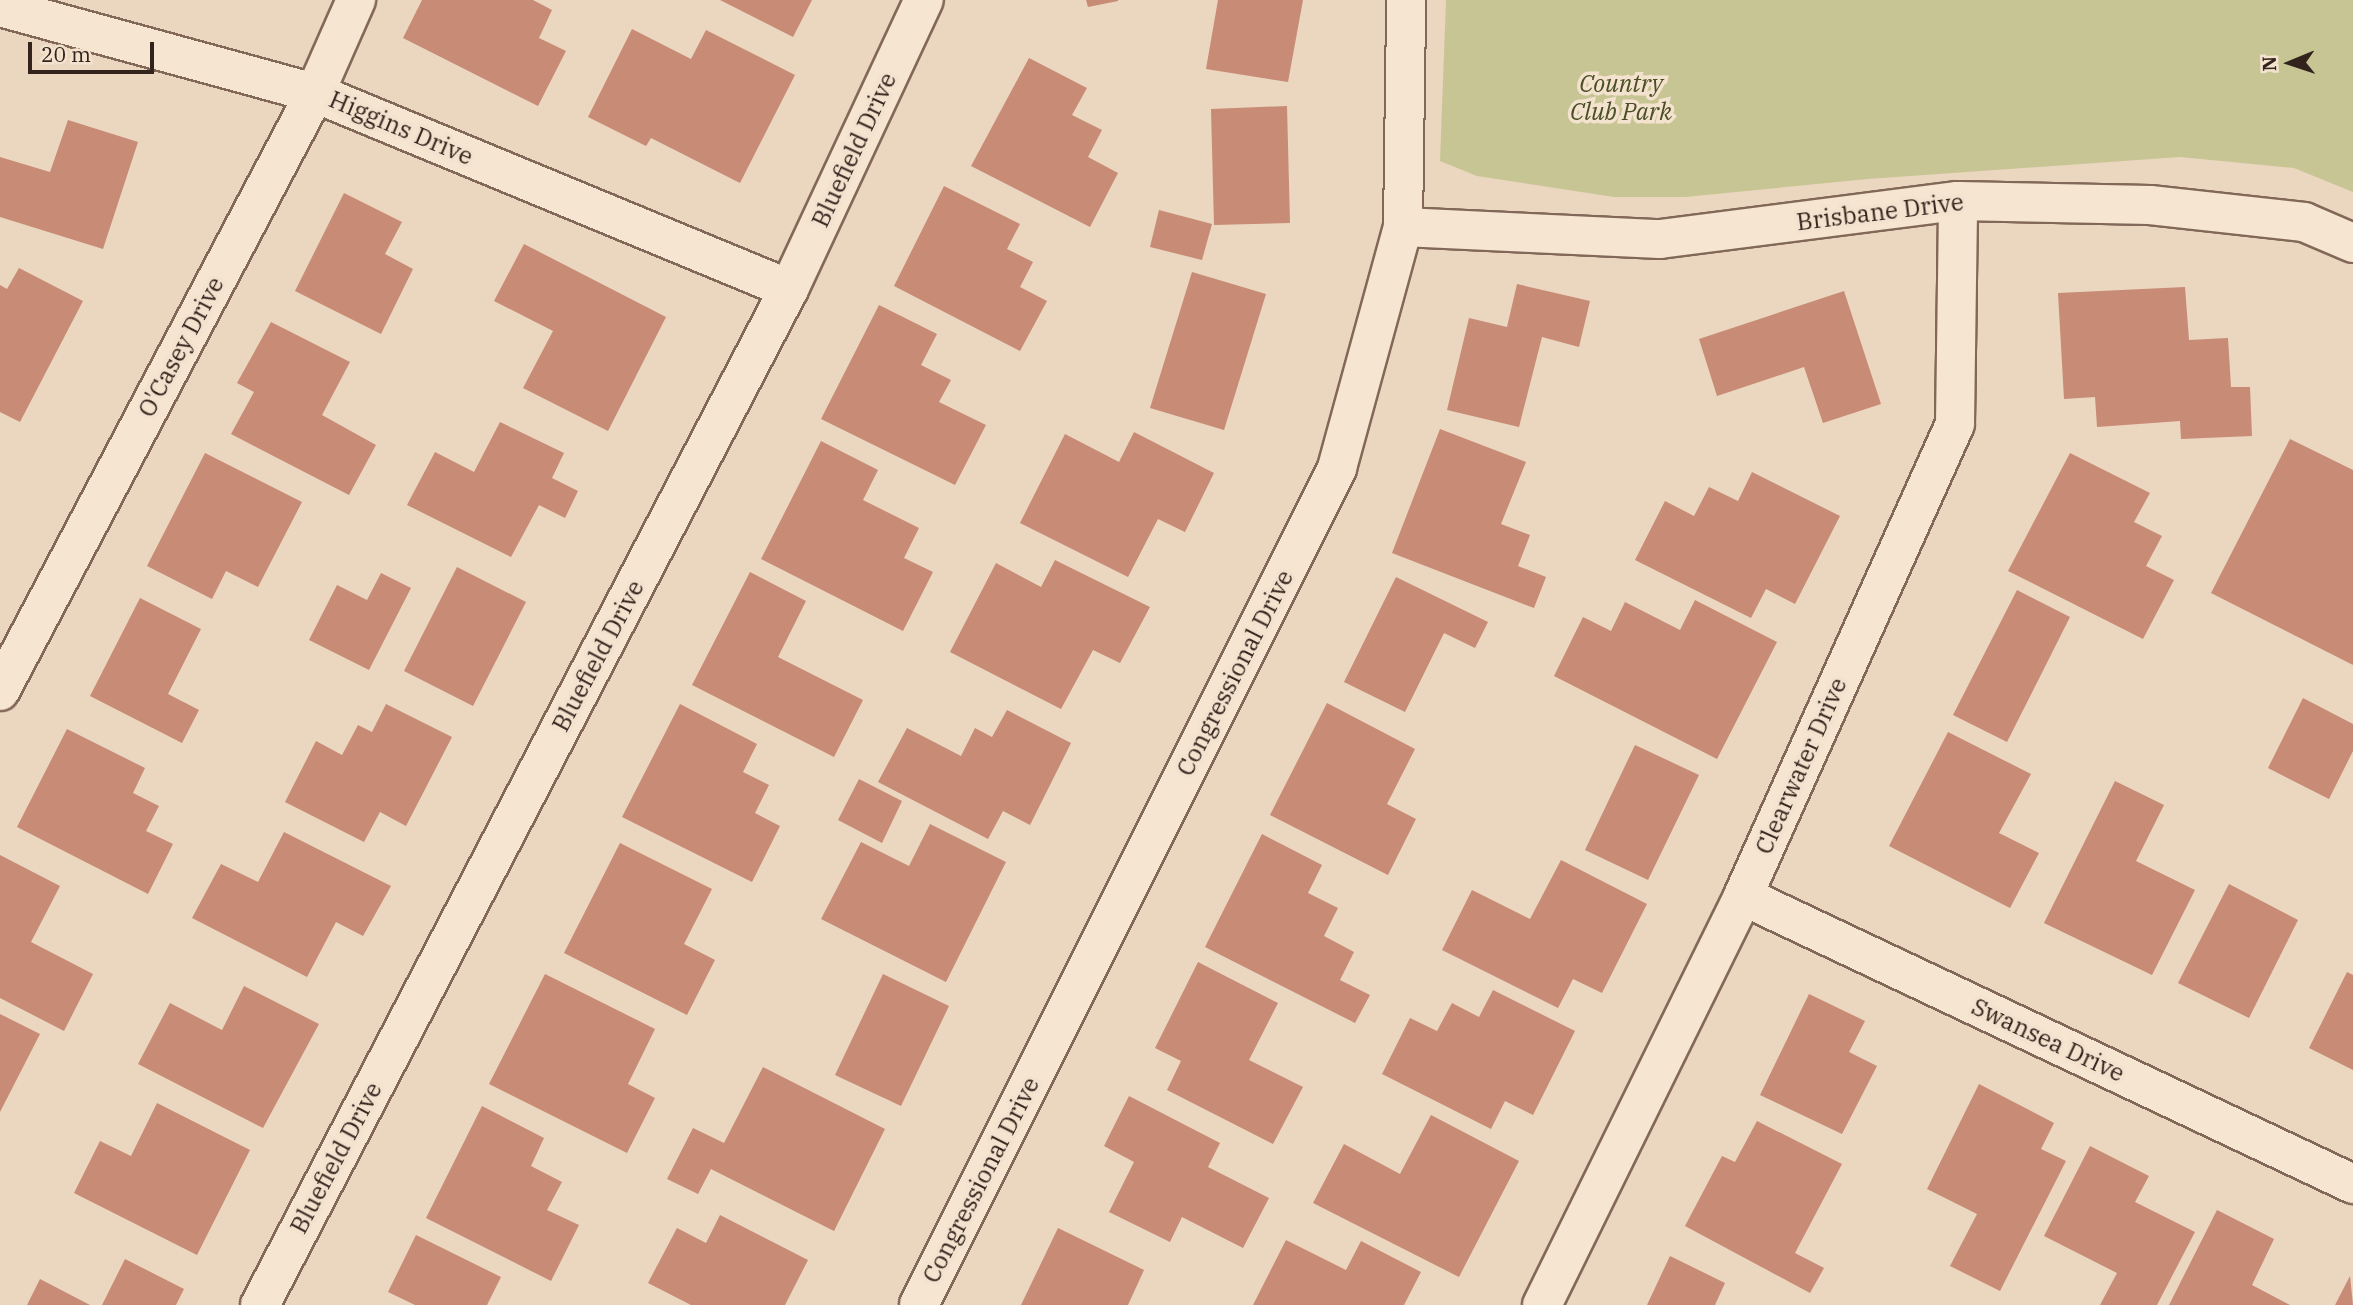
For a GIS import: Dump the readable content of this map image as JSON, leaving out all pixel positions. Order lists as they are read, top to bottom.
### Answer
{
  "streets": {
    "street": [
      "Higgins Drive",
      "Bluefield Drive",
      "Brisbane Drive",
      "O'Casey Drive",
      "Congressional Drive",
      "Clearwater Drive",
      "Swansea Drive"
    ]
  },
  "crossings": [
    ["Higgins Drive", "Bluefield Drive"],
    ["Higgins Drive", "O'Casey Drive"],
    ["Brisbane Drive", "Congressional Drive"],
    ["Brisbane Drive", "Clearwater Drive"],
    ["Clearwater Drive", "Swansea Drive"]
  ],
  "parks": ["Country Club Park"],
  "scale_bar": "20 m",
  "north": "left"
}
